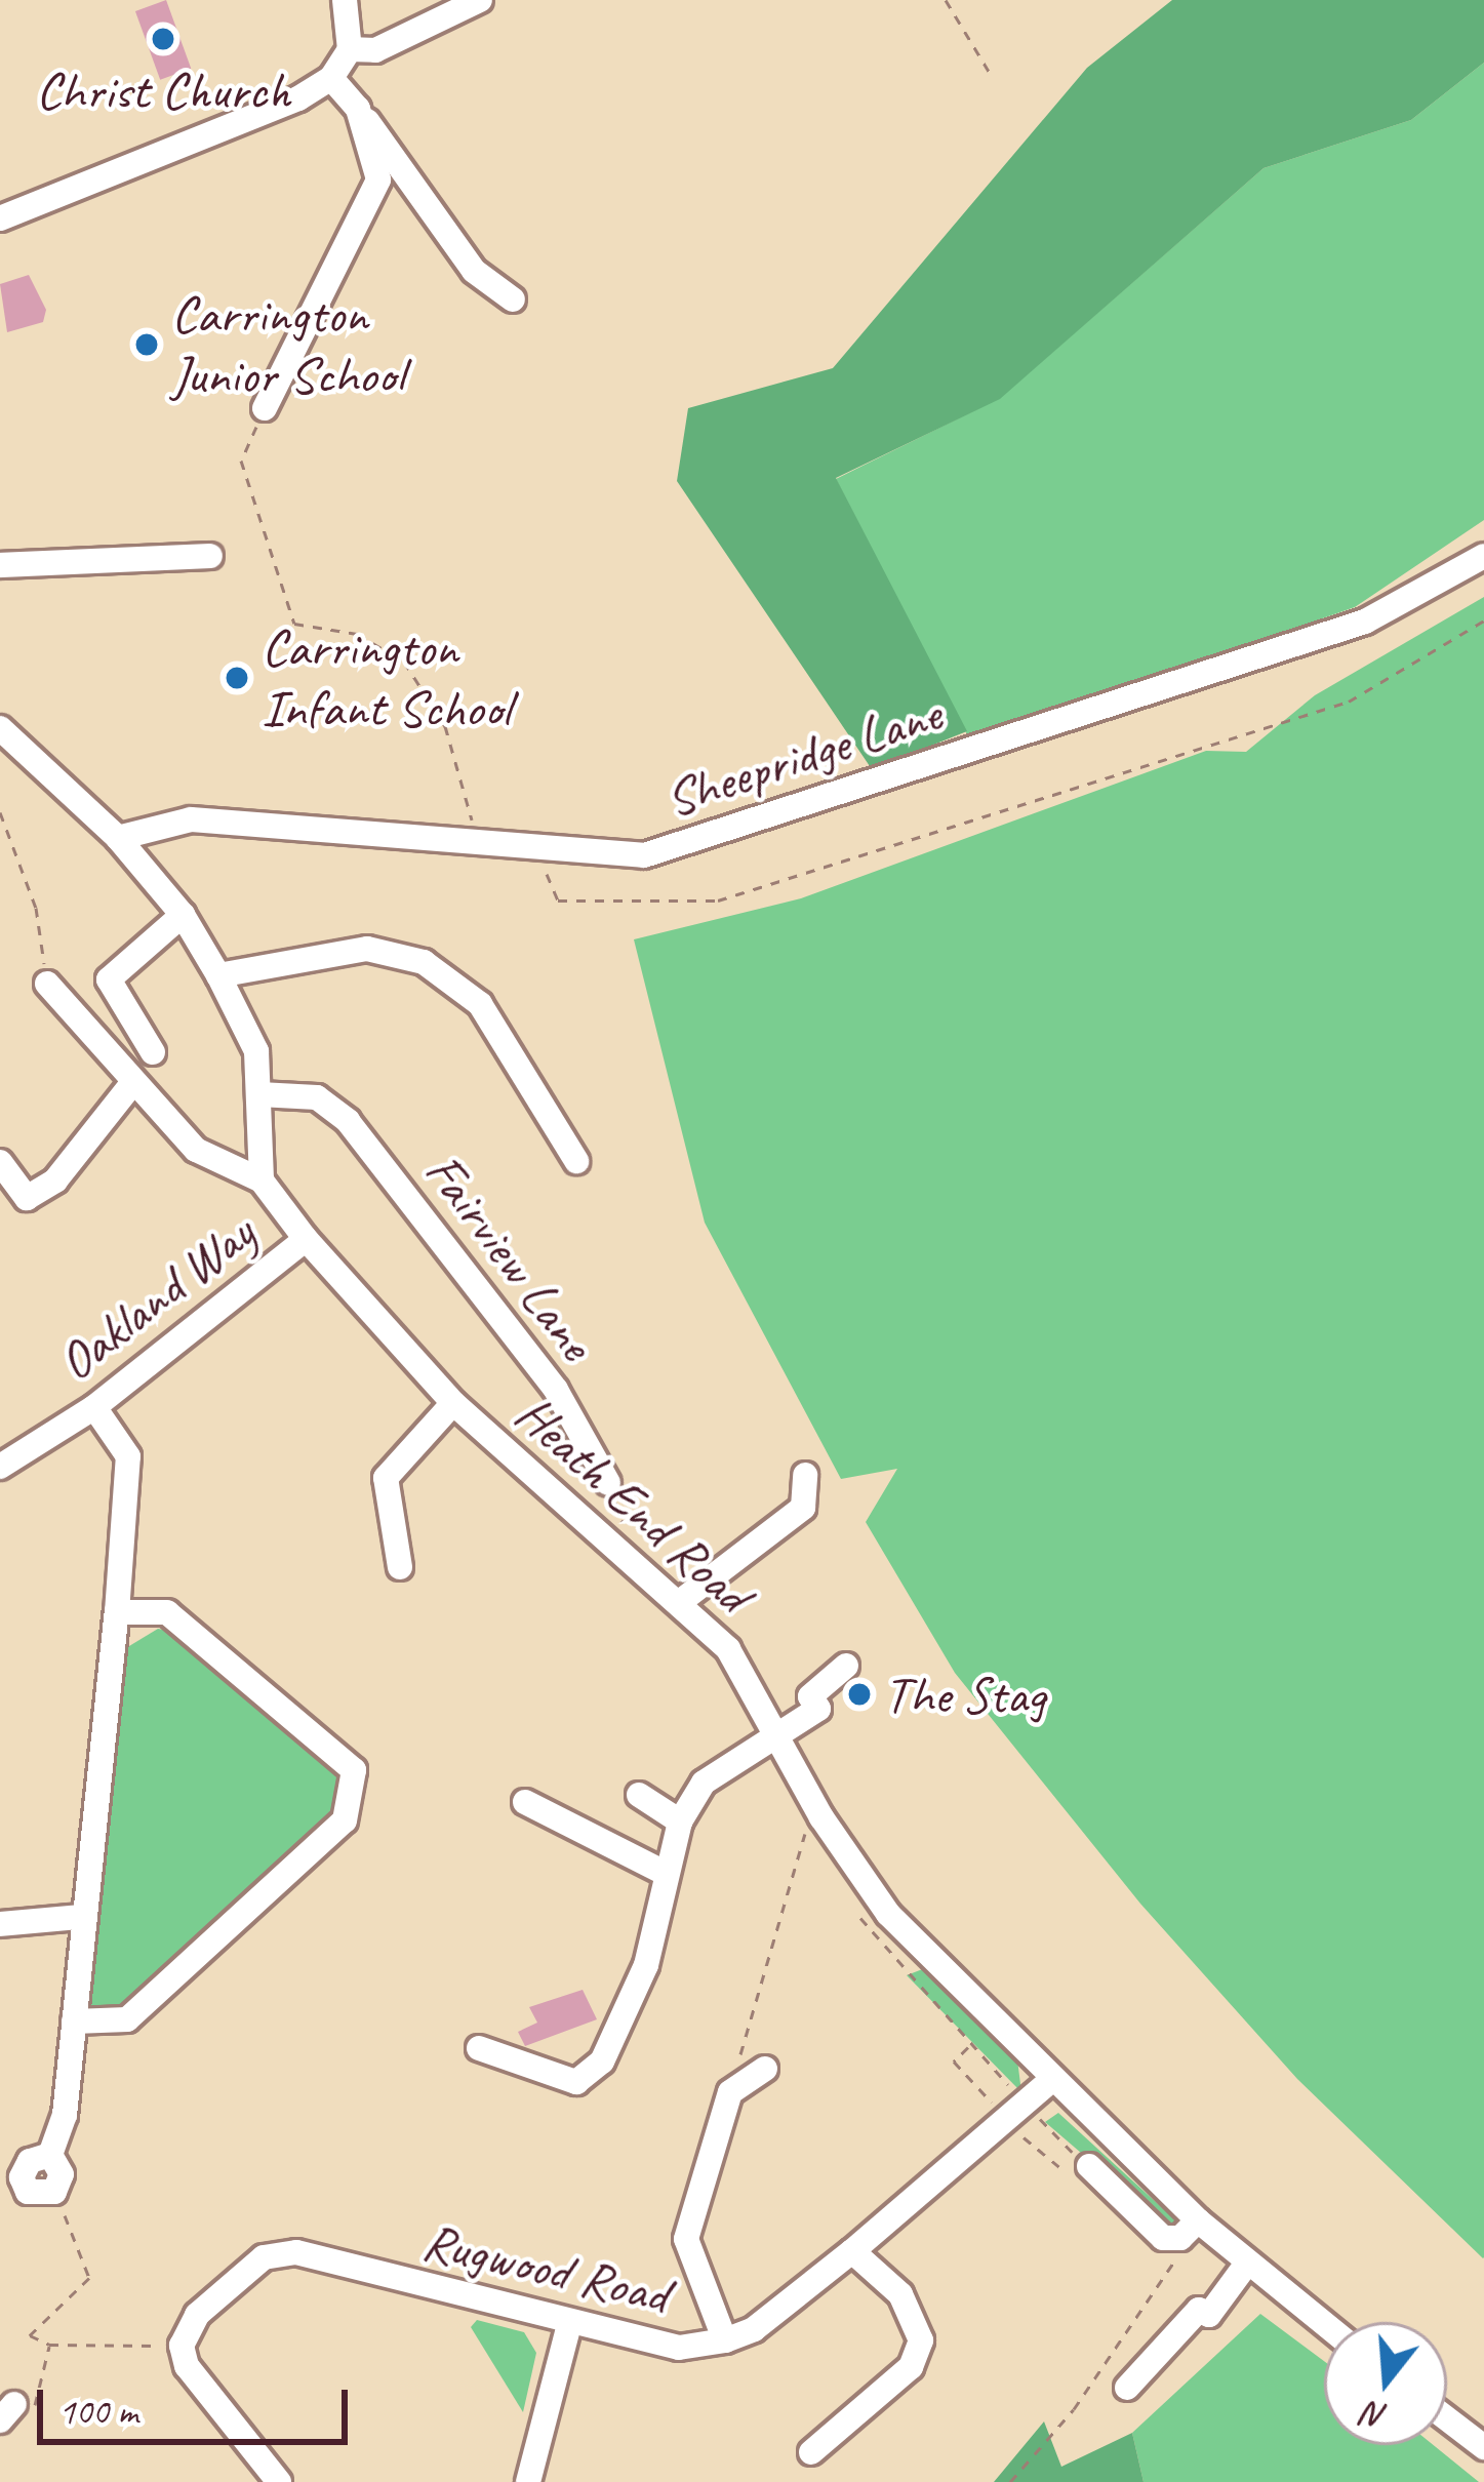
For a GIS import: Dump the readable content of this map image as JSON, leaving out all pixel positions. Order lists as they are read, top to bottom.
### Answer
{
  "streets": {
    "street": [
      "Sheepridge Lane",
      "Fairview Lane",
      "Oakland Way",
      "Heath End Road",
      "Rugwood Road"
    ]
  },
  "crossings": [
    ["Oakland Way", "Heath End Road"],
    ["Heath End Road", "Rugwood Road"]
  ],
  "places": [
    "Christ Church",
    "Carrington Junior School",
    "Carrington Infant School",
    "The Stag"
  ],
  "scale_bar": "100 m",
  "north": "bottom"
}
